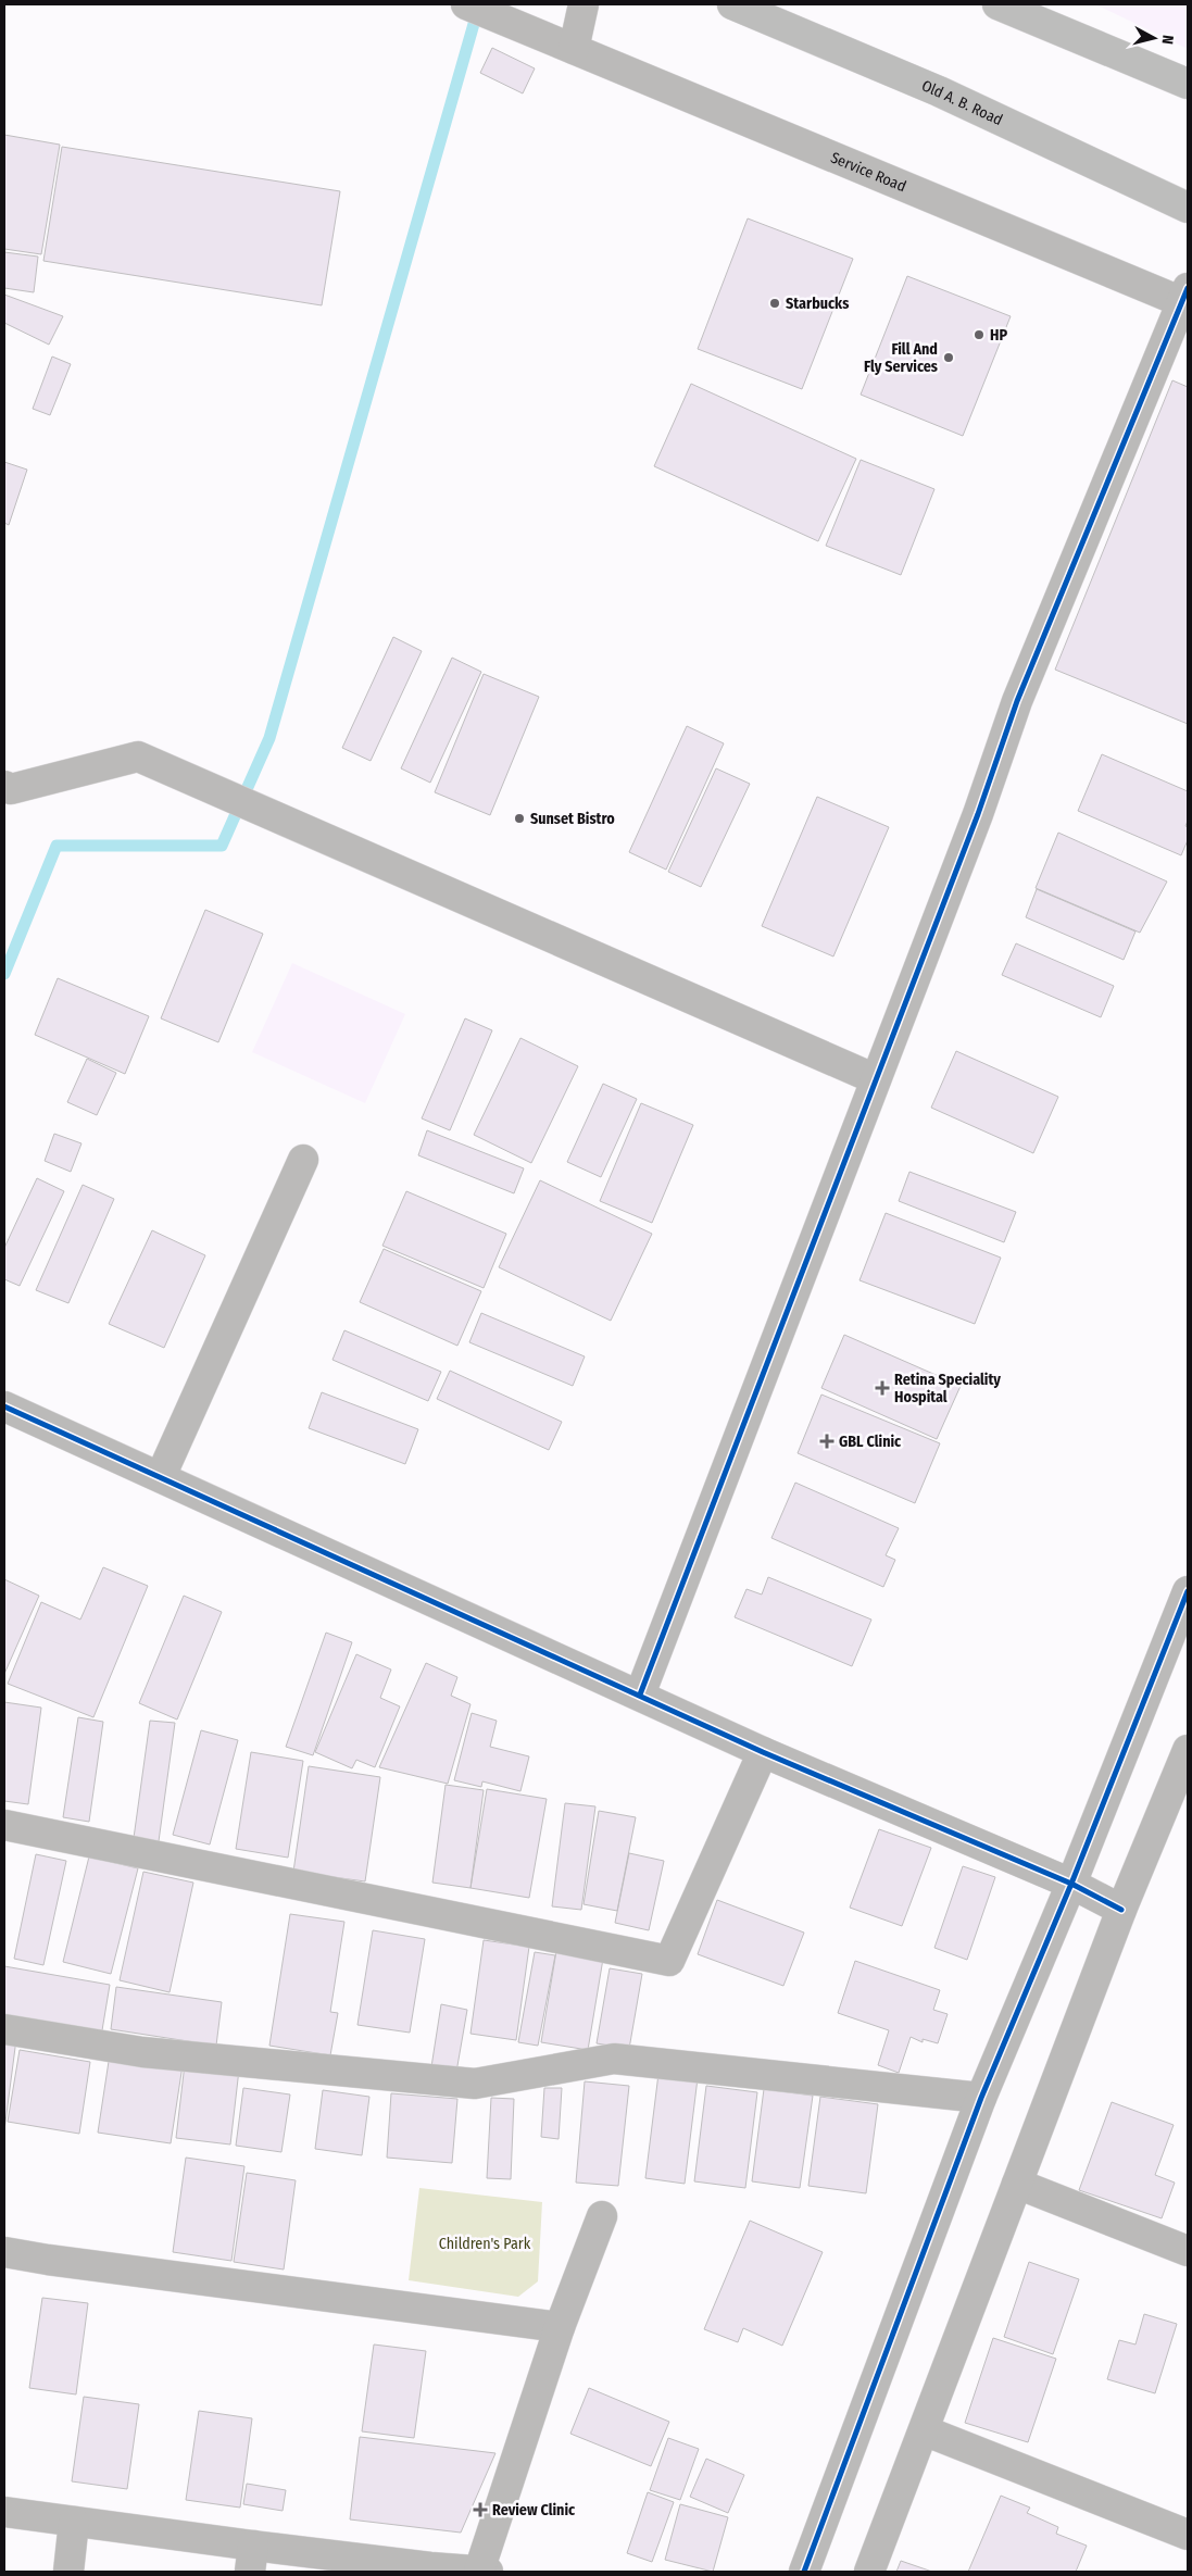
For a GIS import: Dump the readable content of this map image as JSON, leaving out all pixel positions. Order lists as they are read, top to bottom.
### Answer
{
  "streets": {
    "main road": ["Old A. B. Road"],
    "street": ["Service Road"]
  },
  "parks": ["Children's Park"],
  "places": {
    "other": [
      "Starbucks",
      "HP",
      "Fill And Fly Services",
      "Sunset Bistro"
    ],
    "health": ["Retina Speciality Hospital", "GBL Clinic", "Review Clinic"]
  },
  "north": "right"
}
